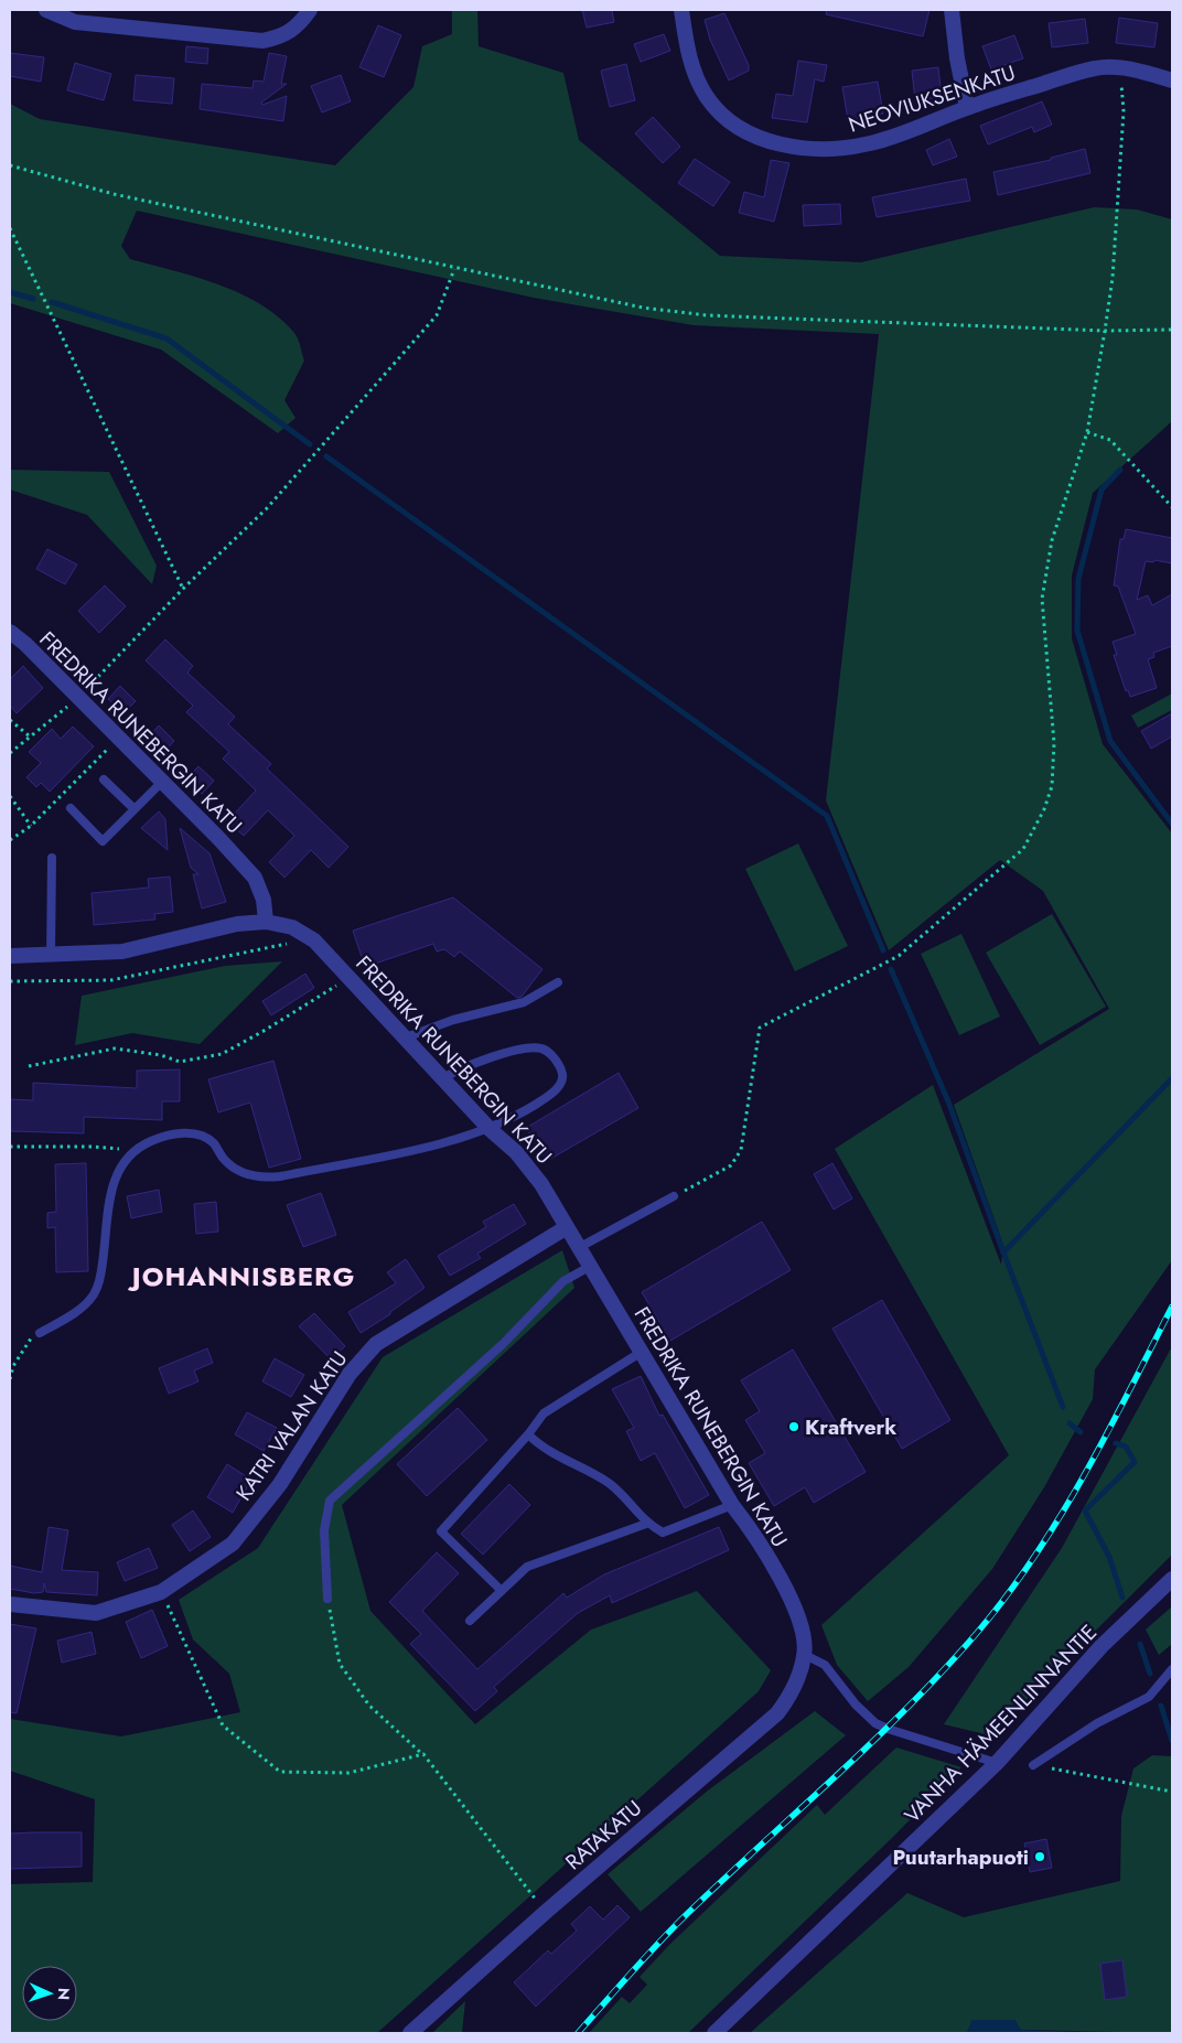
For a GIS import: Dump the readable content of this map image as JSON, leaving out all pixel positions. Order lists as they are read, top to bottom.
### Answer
{
  "streets": {
    "street": [
      "NEOVIUKSENKATU",
      "FREDRIKA RUNEBERGIN KATU",
      "KATRI VALAN KATU",
      "VANHA HÄMEENLINNANTIE",
      "RATAKATU"
    ]
  },
  "crossings": [
    ["FREDRIKA RUNEBERGIN KATU", "KATRI VALAN KATU"],
    ["FREDRIKA RUNEBERGIN KATU", "RATAKATU"]
  ],
  "districts": ["JOHANNISBERG"],
  "places": ["Kraftverk", "Puutarhapuoti"],
  "north": "right"
}
